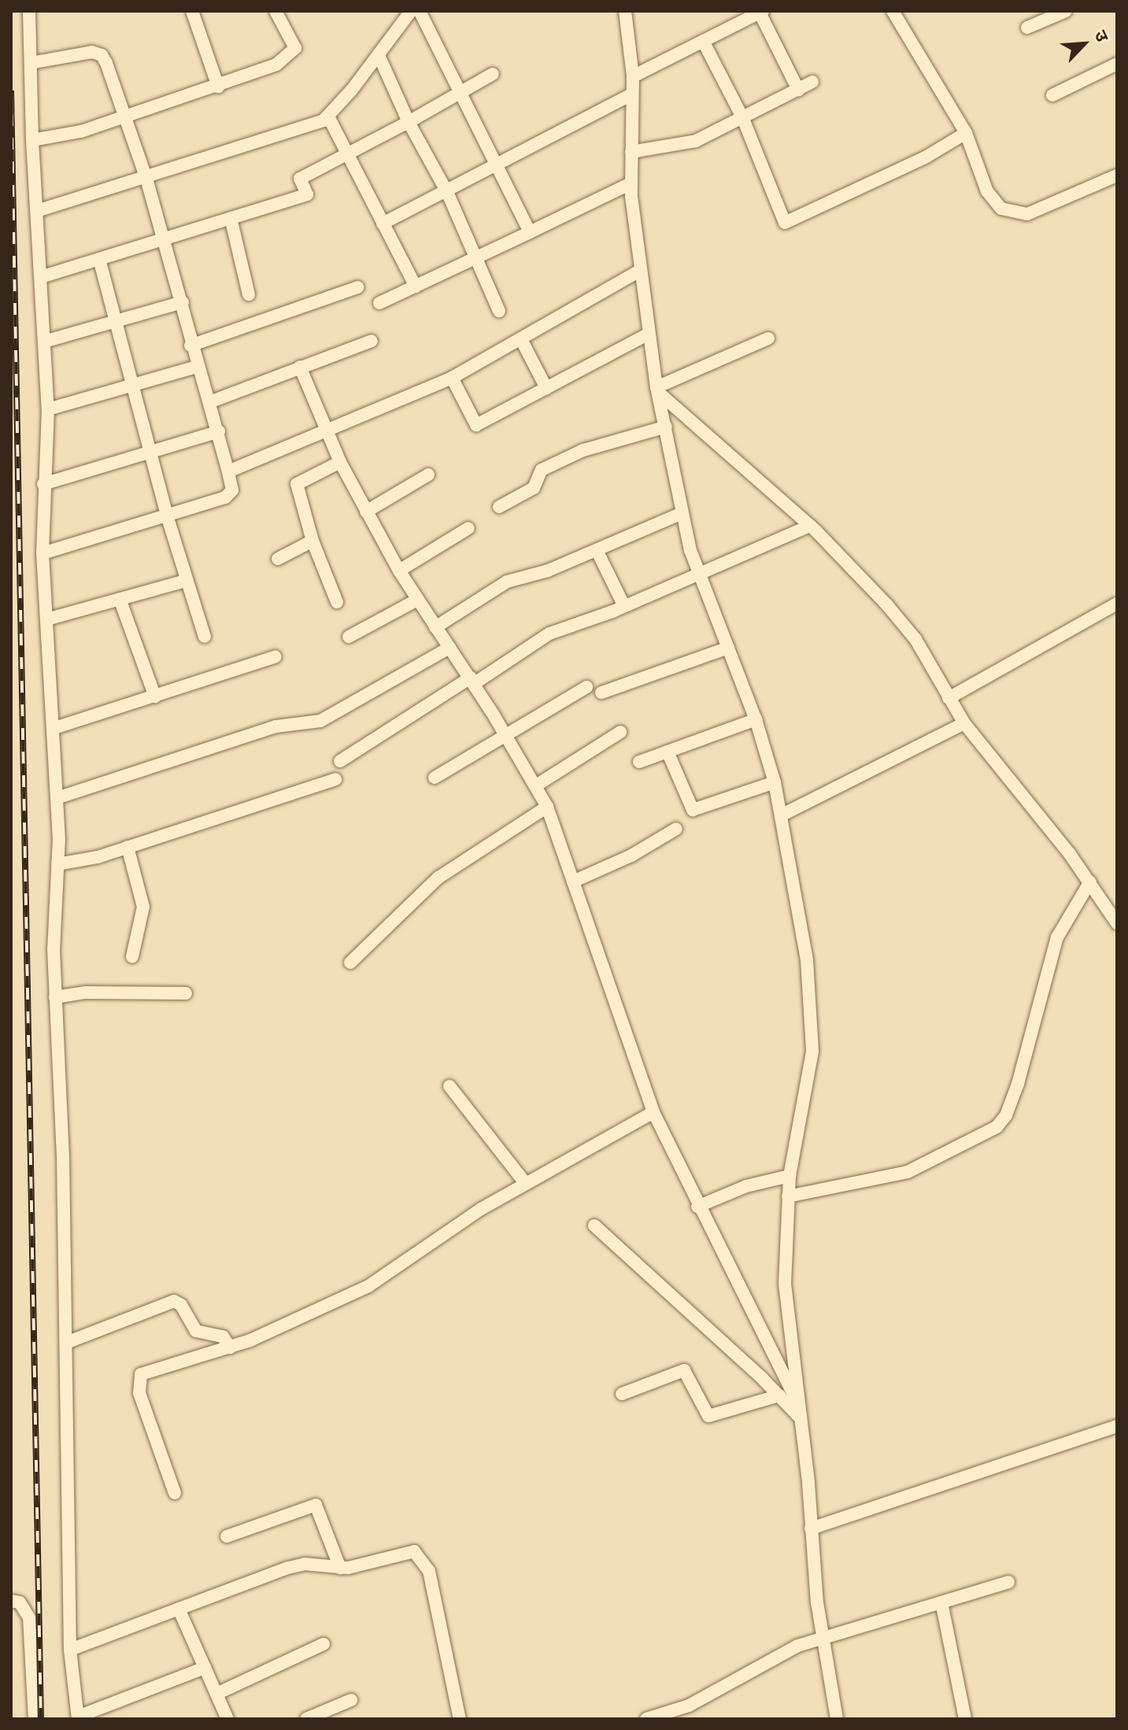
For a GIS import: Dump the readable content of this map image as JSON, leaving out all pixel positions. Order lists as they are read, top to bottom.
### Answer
{
  "north": "top right"
}
